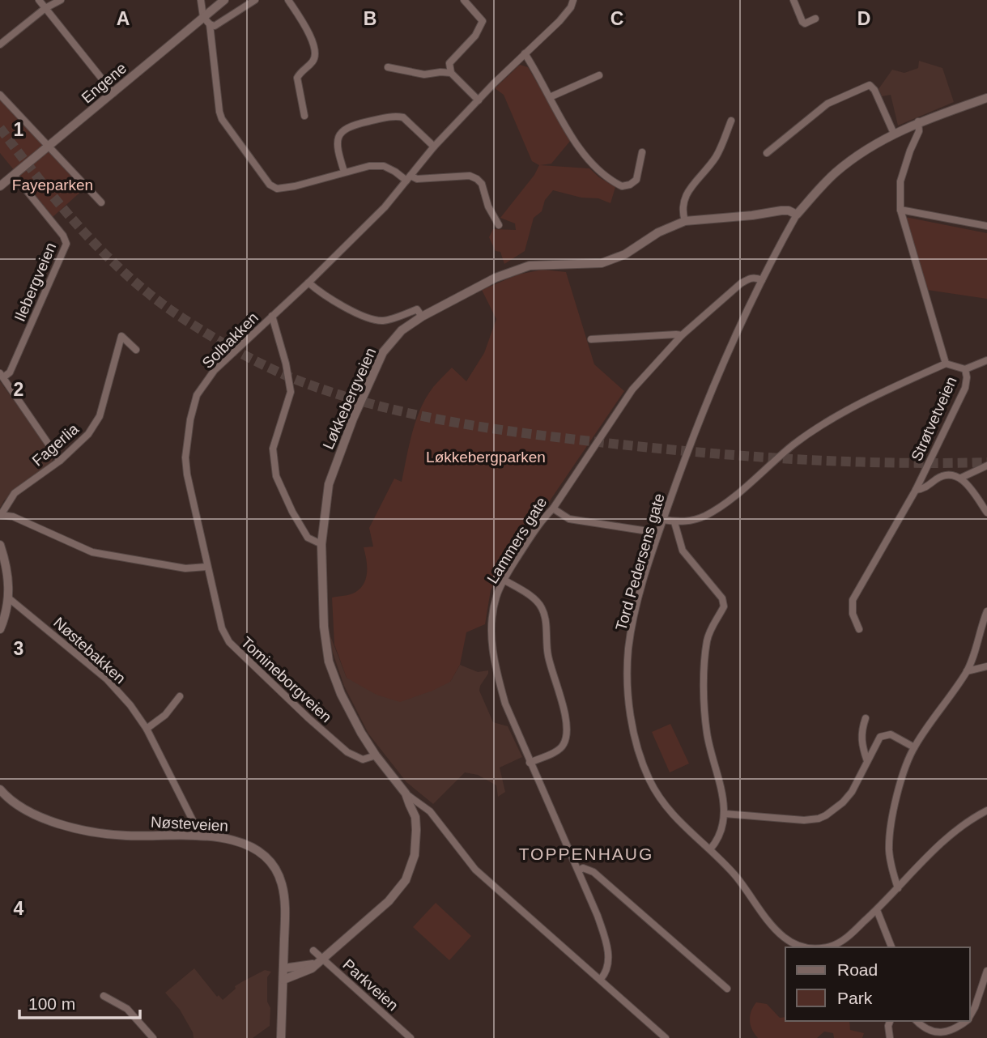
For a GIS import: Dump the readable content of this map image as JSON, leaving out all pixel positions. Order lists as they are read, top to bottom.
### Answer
{
  "streets": {
    "main road": ["Engene", "Løkkebergveien", "Nøsteveien"],
    "street": [
      "Ilebergveien",
      "Solbakken",
      "Strøtvetveien",
      "Fagerlia",
      "Lammers gate",
      "Tord Pedersens gate",
      "Nøstebakken",
      "Tomineborgveien",
      "Parkveien"
    ]
  },
  "crossings": [
    ["Engene", "Ilebergveien"],
    ["Solbakken", "Tomineborgveien"],
    ["Løkkebergveien", "Tord Pedersens gate"],
    ["Løkkebergveien", "Tomineborgveien"],
    ["Løkkebergveien", "Nøsteveien"],
    ["Løkkebergveien", "Parkveien"],
    ["Lammers gate", "Tord Pedersens gate"],
    ["Nøstebakken", "Nøsteveien"]
  ],
  "districts": ["TOPPENHAUG"],
  "parks": ["Fayeparken", "Løkkebergparken"],
  "legend": ["Road", "Park"],
  "scale_bar": "100 m",
  "grid": {
    "columns": [
      "A",
      "B",
      "C",
      "D"
    ],
    "rows": [
      "1",
      "2",
      "3",
      "4"
    ]
  }
}
